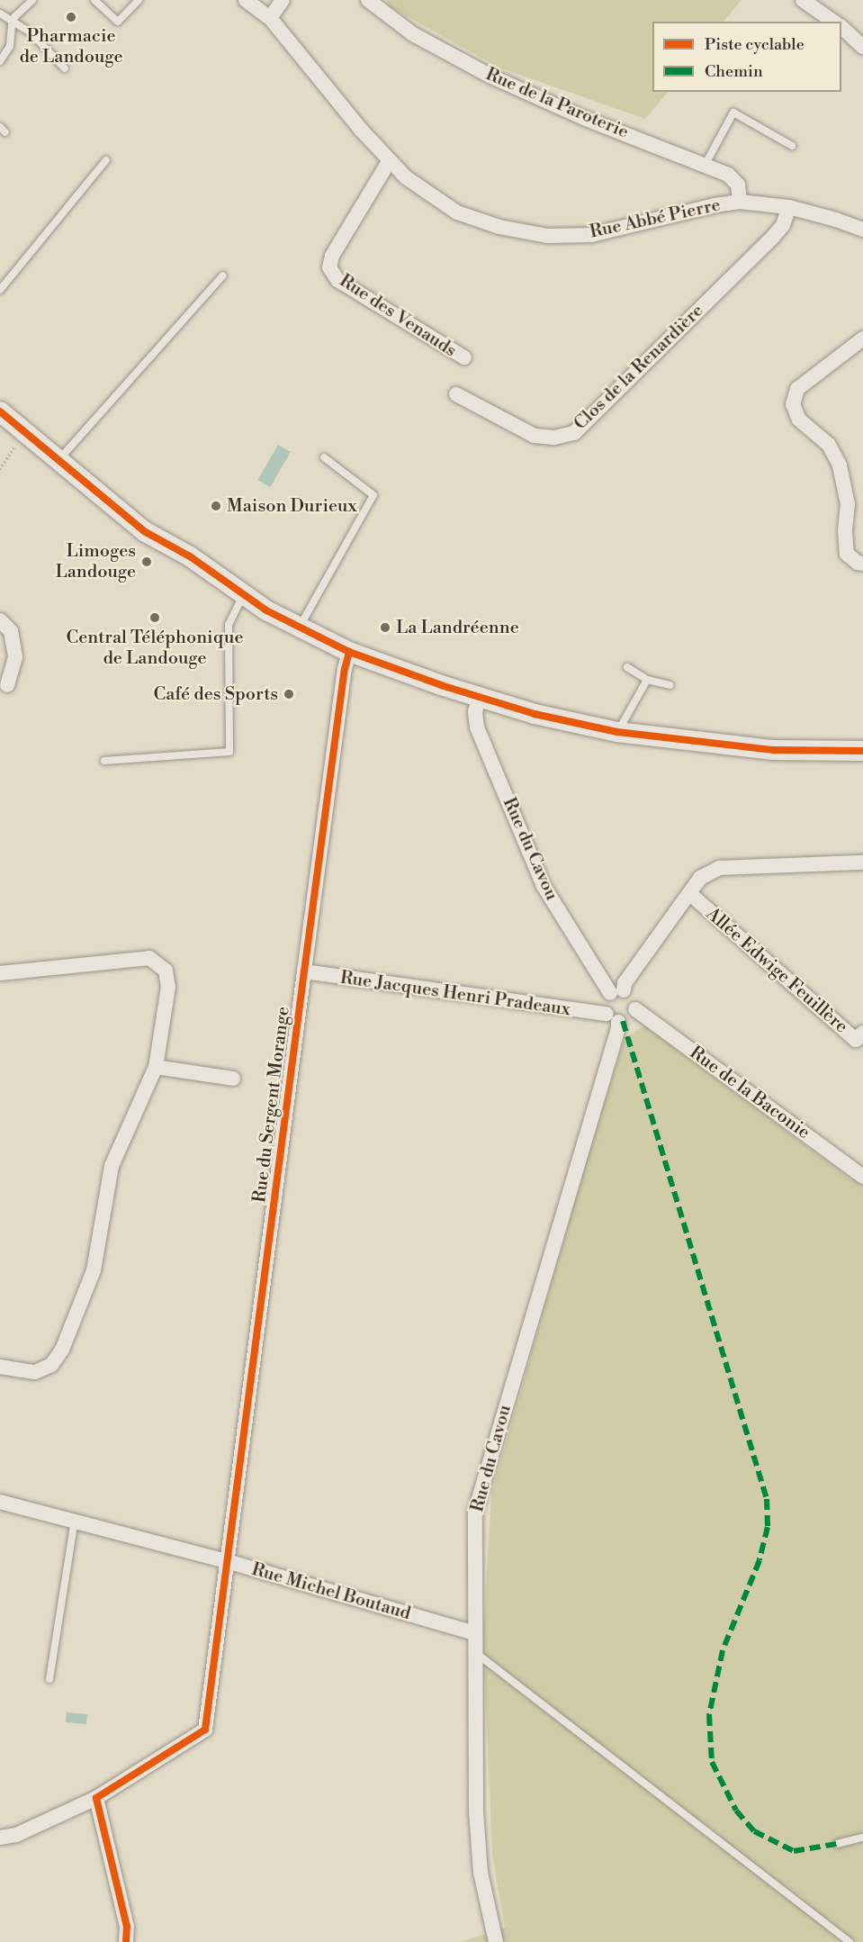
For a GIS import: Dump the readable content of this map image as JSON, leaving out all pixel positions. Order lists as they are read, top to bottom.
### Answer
{
  "streets": {
    "street": [
      "Rue de la Paroterie",
      "Rue Abbé Pierre",
      "Rue des Venauds",
      "Clos de la Renardière",
      "Rue du Cavou",
      "Allée Edwige Feuillère",
      "Rue Jacques Henri Pradeaux",
      "Rue de la Baconie",
      "Rue du Sergent Morange",
      "Rue Michel Boutaud"
    ]
  },
  "crossings": [
    ["Rue de la Paroterie", "Rue Abbé Pierre"],
    ["Rue Abbé Pierre", "Rue des Venauds"],
    ["Rue Abbé Pierre", "Clos de la Renardière"],
    ["Rue du Cavou", "Rue Jacques Henri Pradeaux"],
    ["Rue du Cavou", "Rue de la Baconie"],
    ["Rue du Cavou", "Rue Michel Boutaud"],
    ["Rue Jacques Henri Pradeaux", "Rue de la Baconie"],
    ["Rue Jacques Henri Pradeaux", "Rue du Sergent Morange"],
    ["Rue du Sergent Morange", "Rue Michel Boutaud"]
  ],
  "places": [
    "Pharmacie de Landouge",
    "Maison Durieux",
    "Limoges Landouge",
    "Central Téléphonique de Landouge",
    "La Landréenne",
    "Café des Sports"
  ],
  "legend": ["Piste cyclable", "Chemin"]
}
